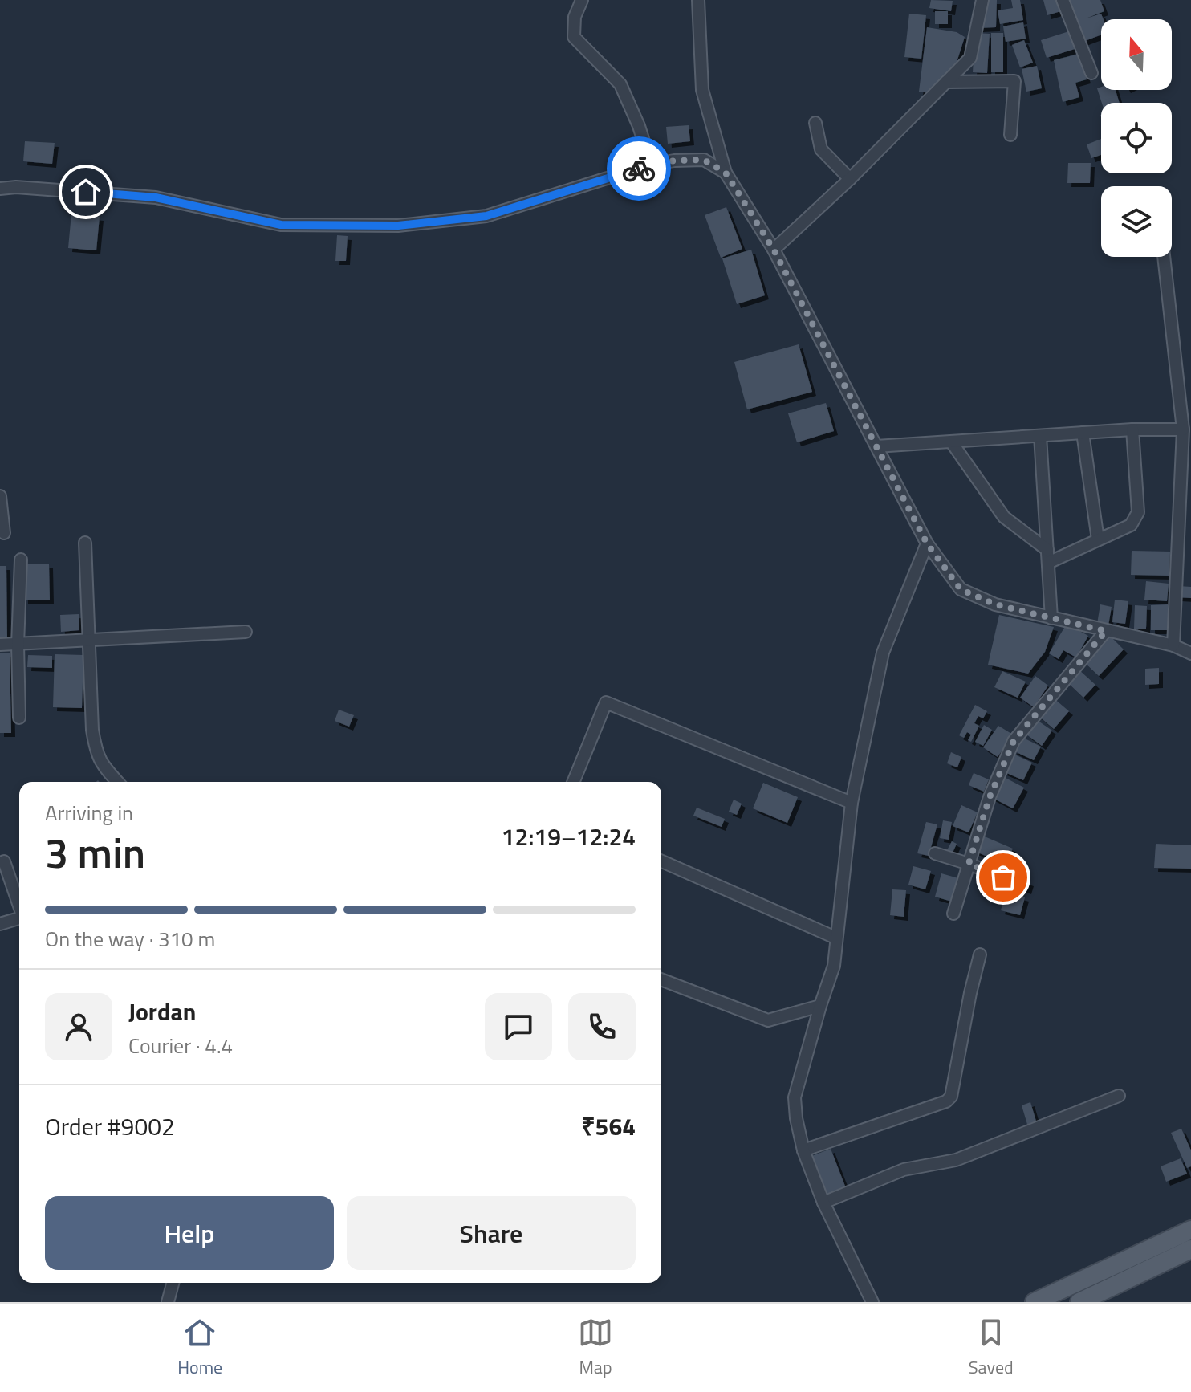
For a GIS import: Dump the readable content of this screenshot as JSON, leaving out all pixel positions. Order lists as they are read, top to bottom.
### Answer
{
  "north": "top",
  "page": {
    "heading": ["3 min", "Arriving in", "12:19–12:24"],
    "panel": [
      "Jordan",
      "Courier · 4.4",
      "Order #9002",
      "₹564"
    ],
    "bar": "On the way · 310 m",
    "buttons": ["Help", "Share"],
    "tabs": ["Home", "Map", "Saved"]
  }
}
